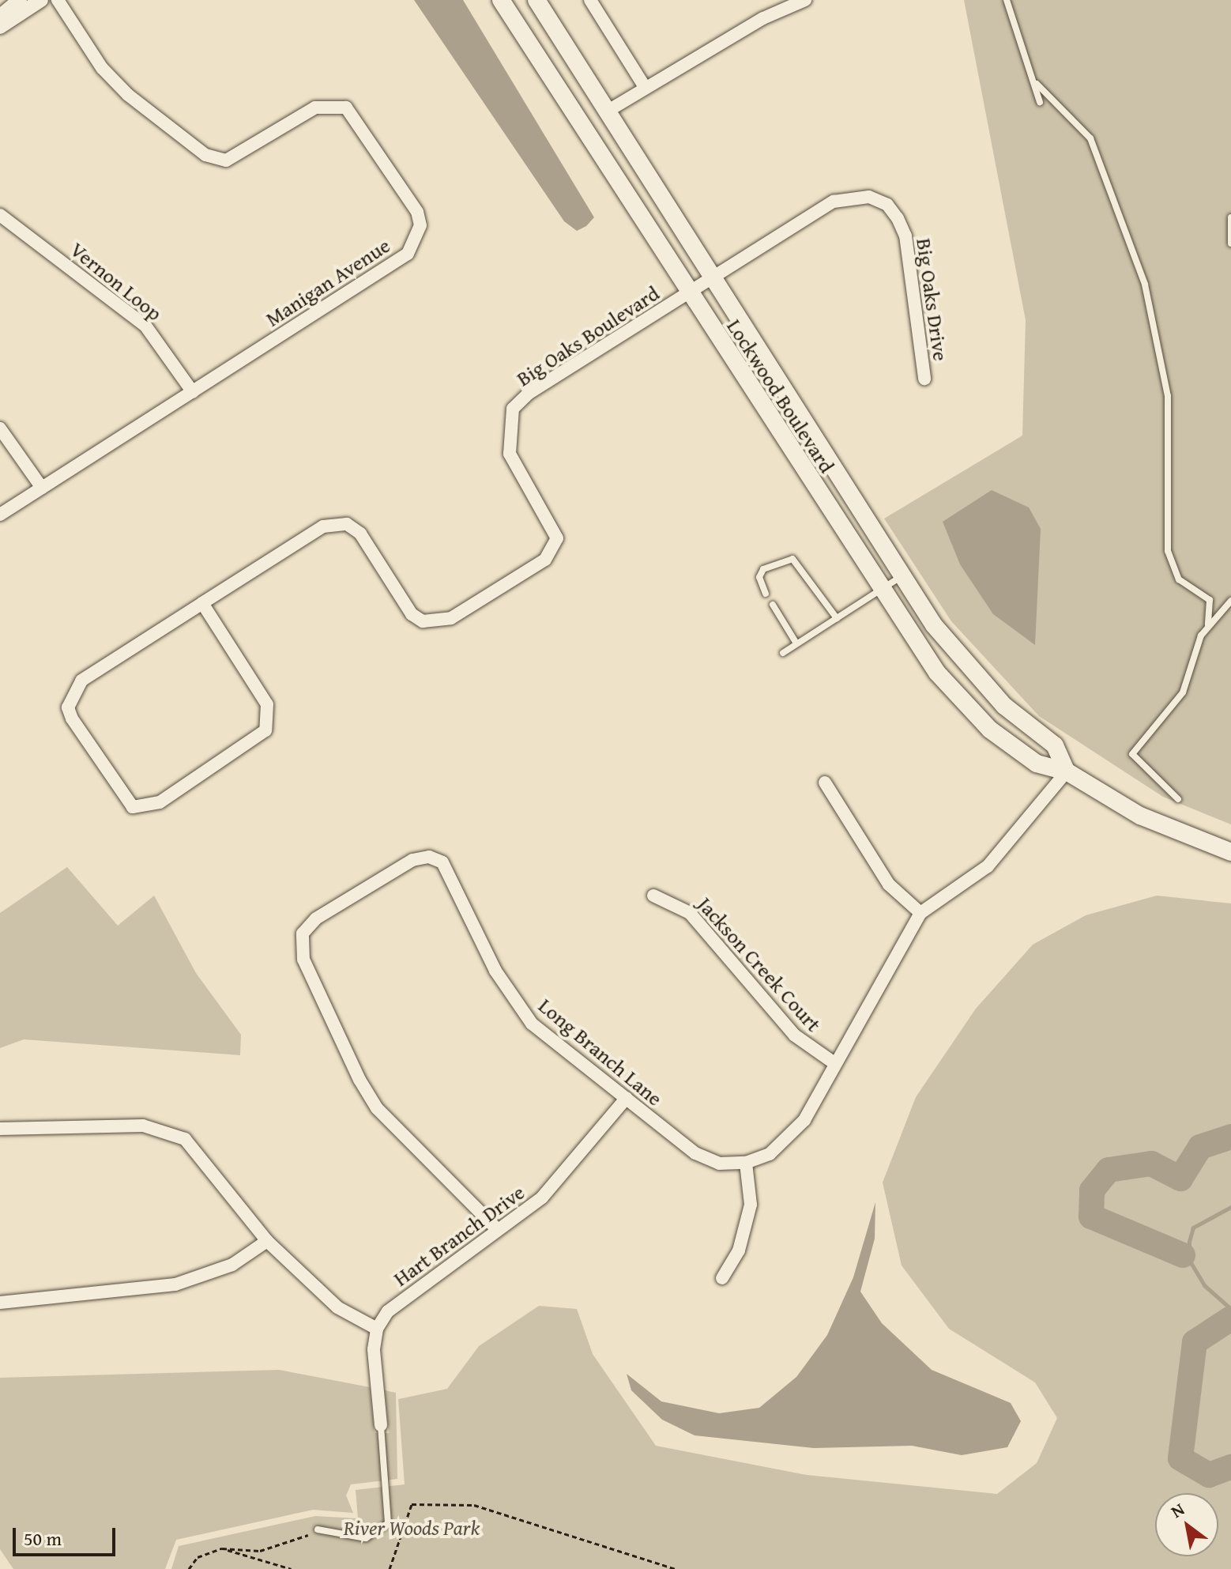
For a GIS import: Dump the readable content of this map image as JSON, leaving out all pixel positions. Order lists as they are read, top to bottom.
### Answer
{
  "streets": {
    "main road": ["Lockwood Boulevard"],
    "street": [
      "Vernon Loop",
      "Manigan Avenue",
      "Big Oaks Drive",
      "Big Oaks Boulevard",
      "Jackson Creek Court",
      "Long Branch Lane",
      "Hart Branch Drive"
    ]
  },
  "crossings": [
    ["Vernon Loop", "Manigan Avenue"],
    ["Big Oaks Drive", "Big Oaks Boulevard"],
    ["Big Oaks Drive", "Lockwood Boulevard"],
    ["Big Oaks Boulevard", "Lockwood Boulevard"],
    ["Long Branch Lane", "Hart Branch Drive"]
  ],
  "parks": ["River Woods Park"],
  "scale_bar": "50 m",
  "north": "top left"
}
